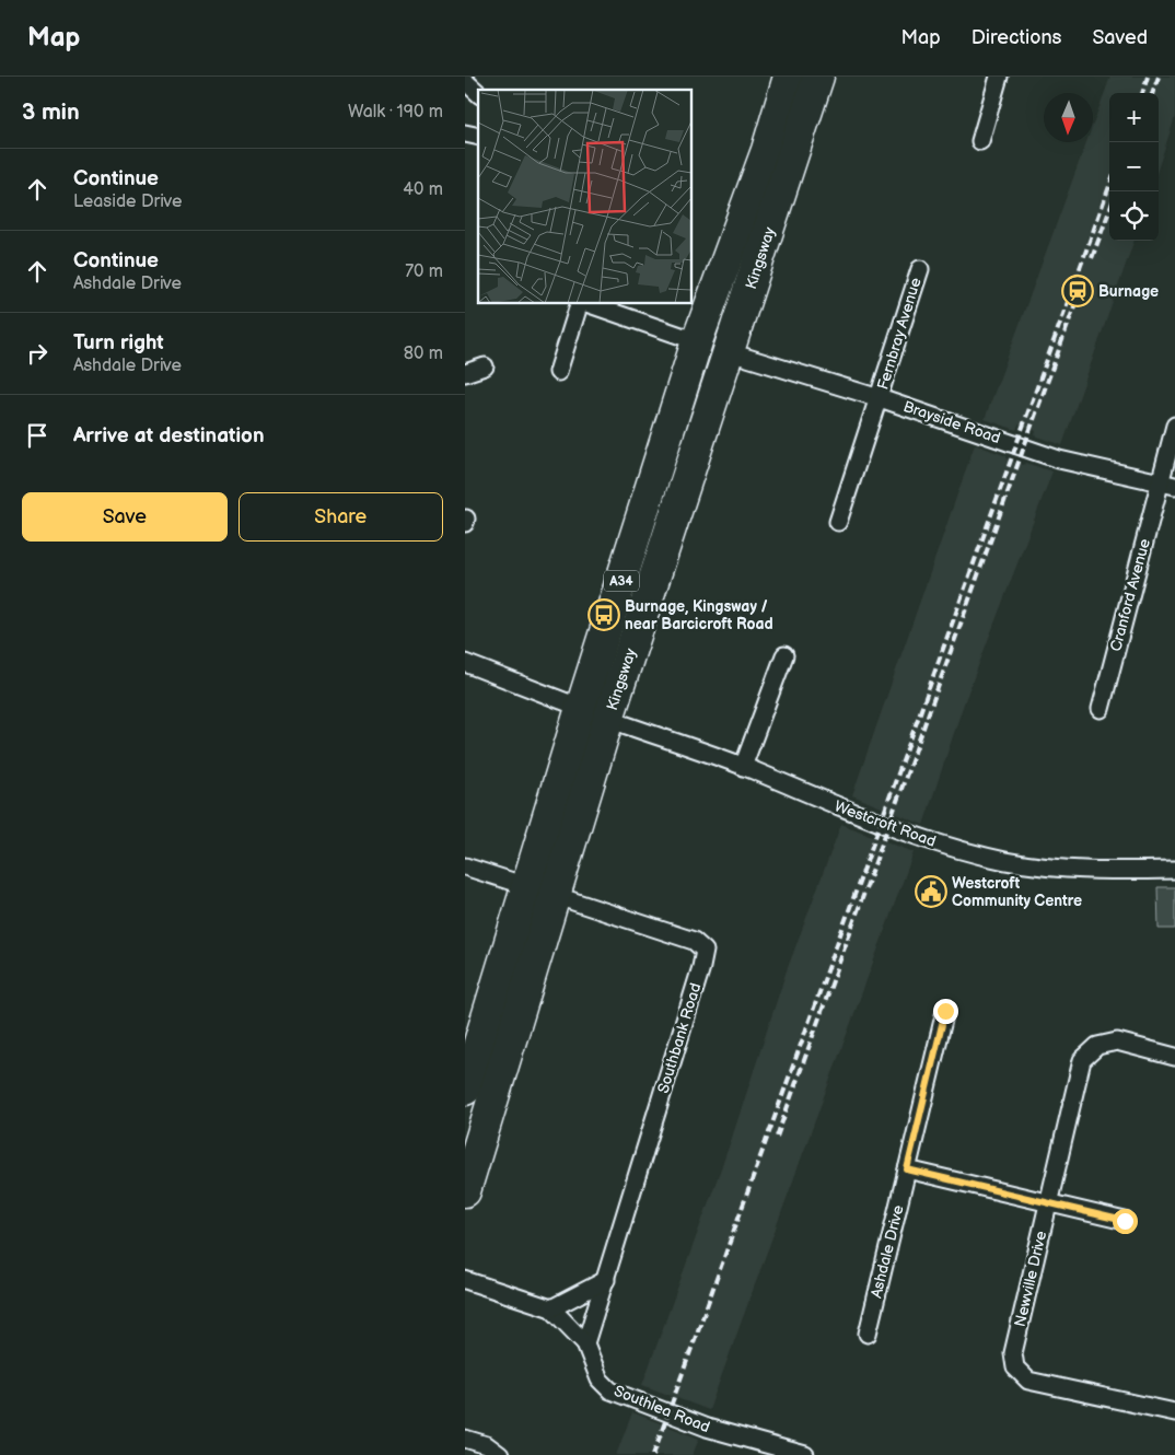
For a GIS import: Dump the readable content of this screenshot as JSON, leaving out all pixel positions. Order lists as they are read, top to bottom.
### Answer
{
  "streets": {
    "highway": ["Kingsway", "A34"],
    "street": [
      "Fernbray Avenue",
      "Brayside Road",
      "Cranford Avenue",
      "Westcroft Road",
      "Southbank Road",
      "Ashdale Drive",
      "Newville Drive",
      "Southlea Road"
    ]
  },
  "crossings": [
    ["Kingsway", "Brayside Road"],
    ["Kingsway", "Westcroft Road"],
    ["Kingsway", "Southbank Road"],
    ["Fernbray Avenue", "Brayside Road"],
    ["Brayside Road", "Cranford Avenue"],
    ["Southbank Road", "Southlea Road"]
  ],
  "places": {
    "station": ["Burnage"],
    "bus stop": ["Burnage, Kingsway / near Barcicroft Road"],
    "public building": ["Westcroft Community Centre"]
  },
  "north": "bottom",
  "page": {
    "header": "Map",
    "nav": ["Map", "Directions", "Saved"],
    "heading": ["3 min", "Walk · 190 m"],
    "map_buttons": ["+", "−"],
    "list": [
      ["Continue", "Leaside Drive", "40 m"],
      ["Continue", "Ashdale Drive", "70 m"],
      ["Turn right", "Ashdale Drive", "80 m"],
      "Arrive at destination"
    ],
    "buttons": ["Save", "Share"]
  }
}
